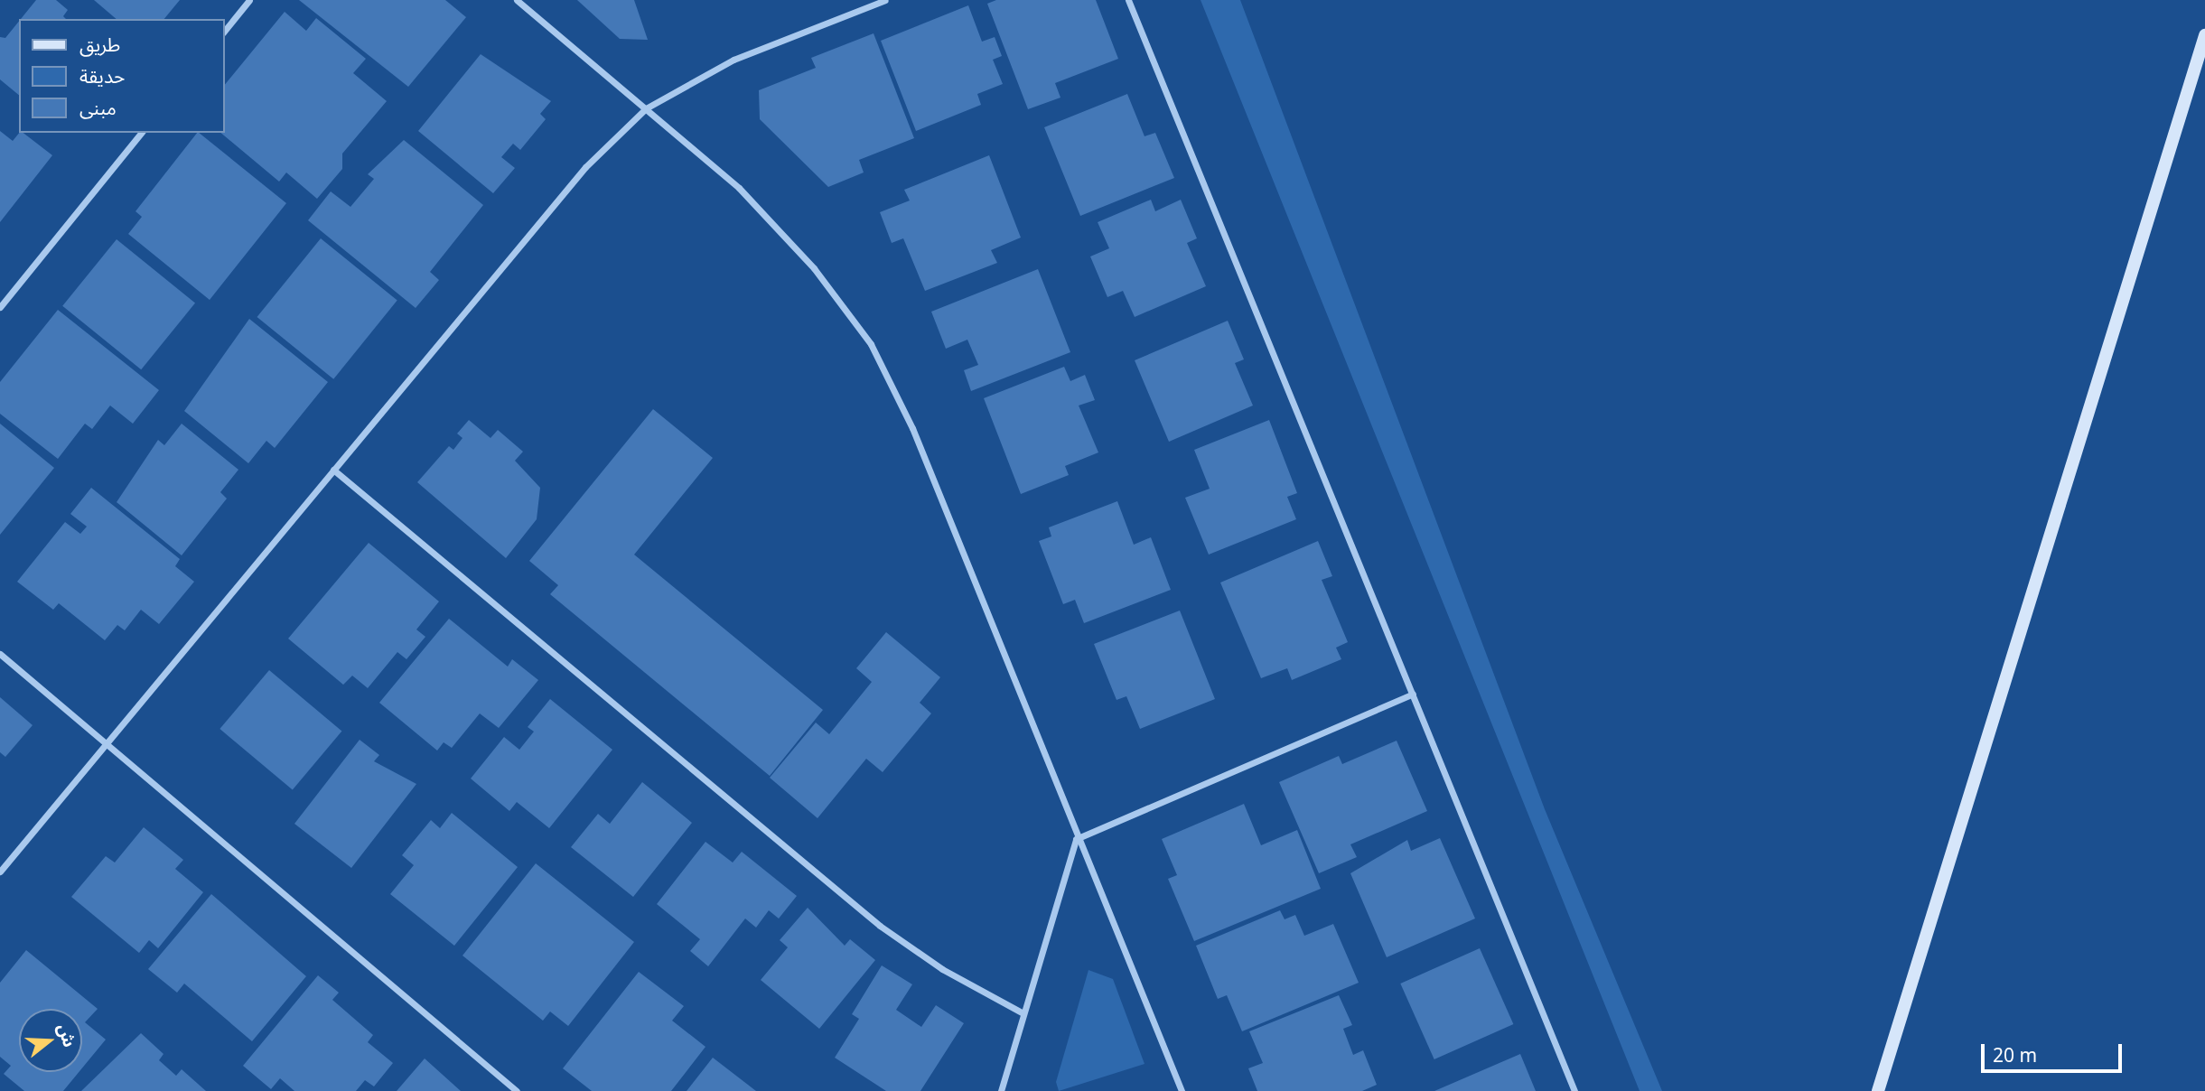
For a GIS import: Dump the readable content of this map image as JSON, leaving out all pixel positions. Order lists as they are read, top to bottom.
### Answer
{
  "legend": ["طريق", "حديقة", "مبنى"],
  "scale_bar": "20 m",
  "north": "right"
}
